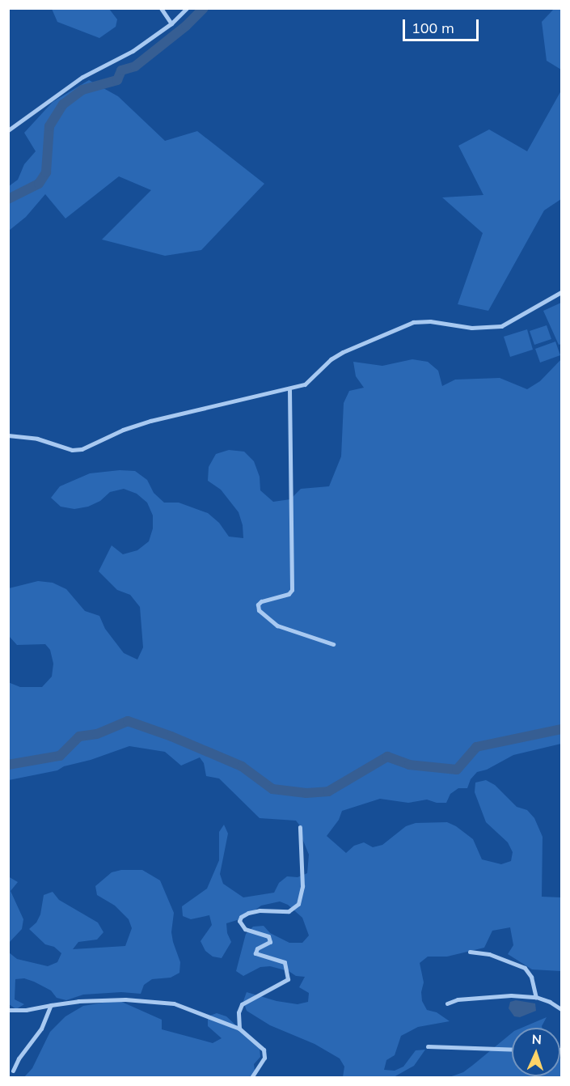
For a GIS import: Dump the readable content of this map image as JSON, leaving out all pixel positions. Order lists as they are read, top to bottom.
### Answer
{
  "scale_bar": "100 m",
  "north": "top"
}
